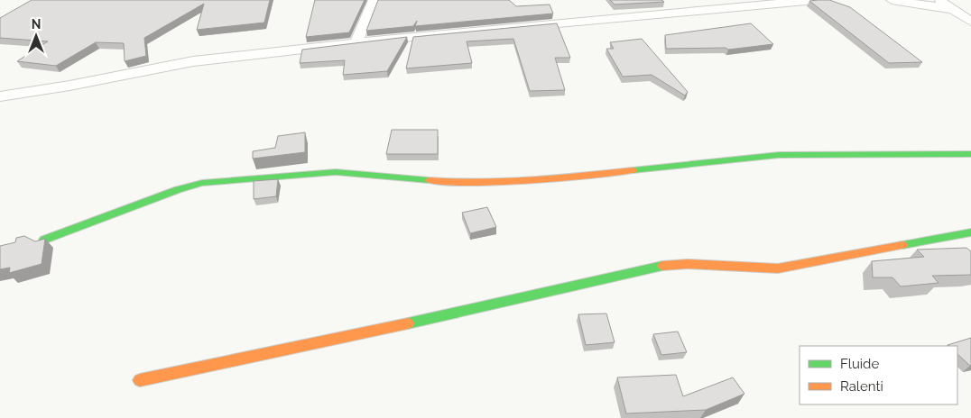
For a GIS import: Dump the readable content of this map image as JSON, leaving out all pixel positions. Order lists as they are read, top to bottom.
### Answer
{
  "legend": ["Fluide", "Ralenti"],
  "north": "top"
}
